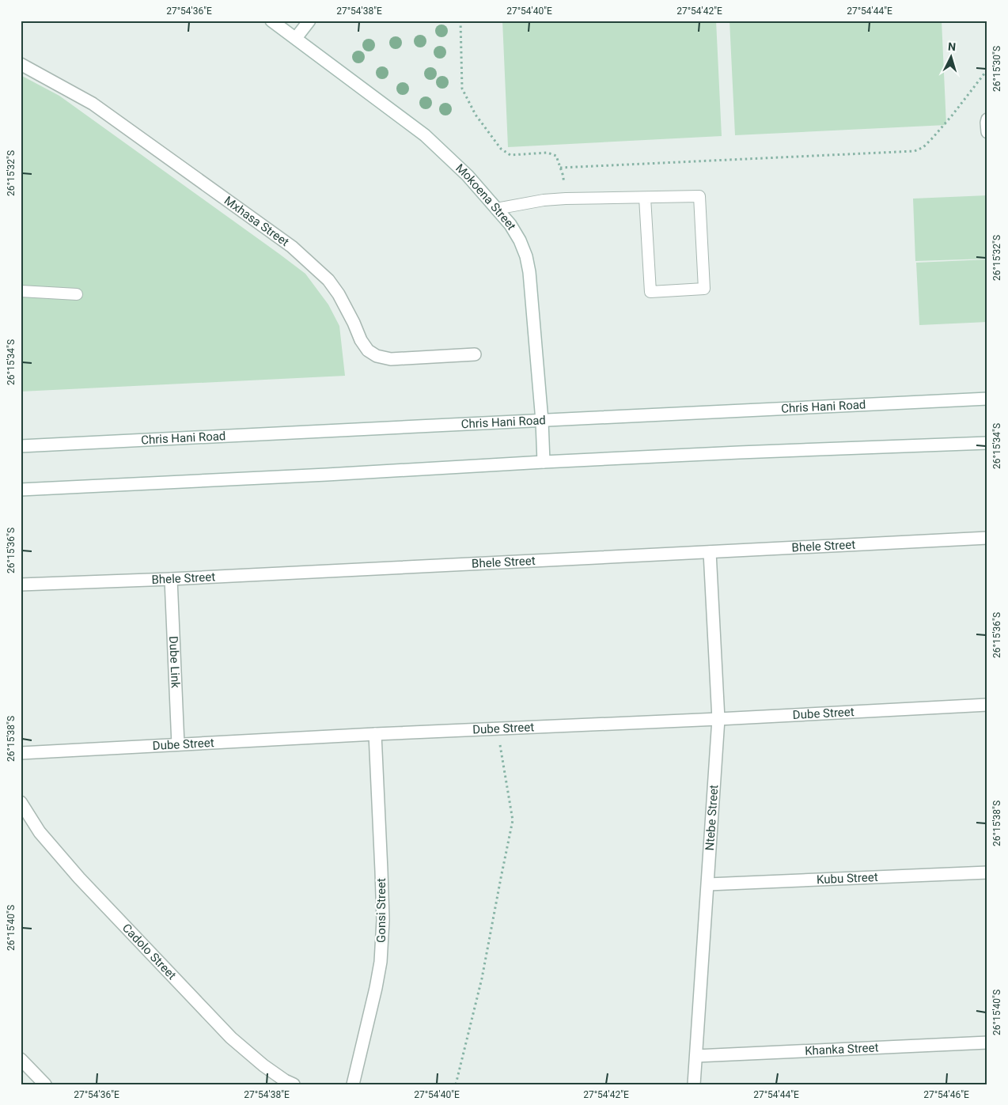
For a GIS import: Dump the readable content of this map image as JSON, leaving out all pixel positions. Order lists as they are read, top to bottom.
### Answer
{
  "streets": {
    "street": [
      "Mokoena Street",
      "Mxhasa Street",
      "Chris Hani Road",
      "Bhele Street",
      "Dube Link",
      "Dube Street",
      "Ntebe Street",
      "Kubu Street",
      "Gonsi Street",
      "Cadolo Street",
      "Khanka Street"
    ]
  },
  "crossings": [
    ["Mokoena Street", "Chris Hani Road"],
    ["Bhele Street", "Dube Link"],
    ["Bhele Street", "Ntebe Street"],
    ["Dube Link", "Dube Street"],
    ["Dube Street", "Ntebe Street"],
    ["Dube Street", "Gonsi Street"],
    ["Ntebe Street", "Kubu Street"],
    ["Ntebe Street", "Khanka Street"]
  ],
  "north": "top",
  "coordinates": [
    "27°54'36\"E",
    "27°54'38\"E",
    "27°54'40\"E",
    "27°54'42\"E",
    "27°54'44\"E",
    "26°15'30\"S",
    "26°15'32\"S",
    "26°15'34\"S",
    "26°15'36\"S",
    "26°15'38\"S",
    "26°15'40\"S",
    "27°54'46\"E"
  ]
}
